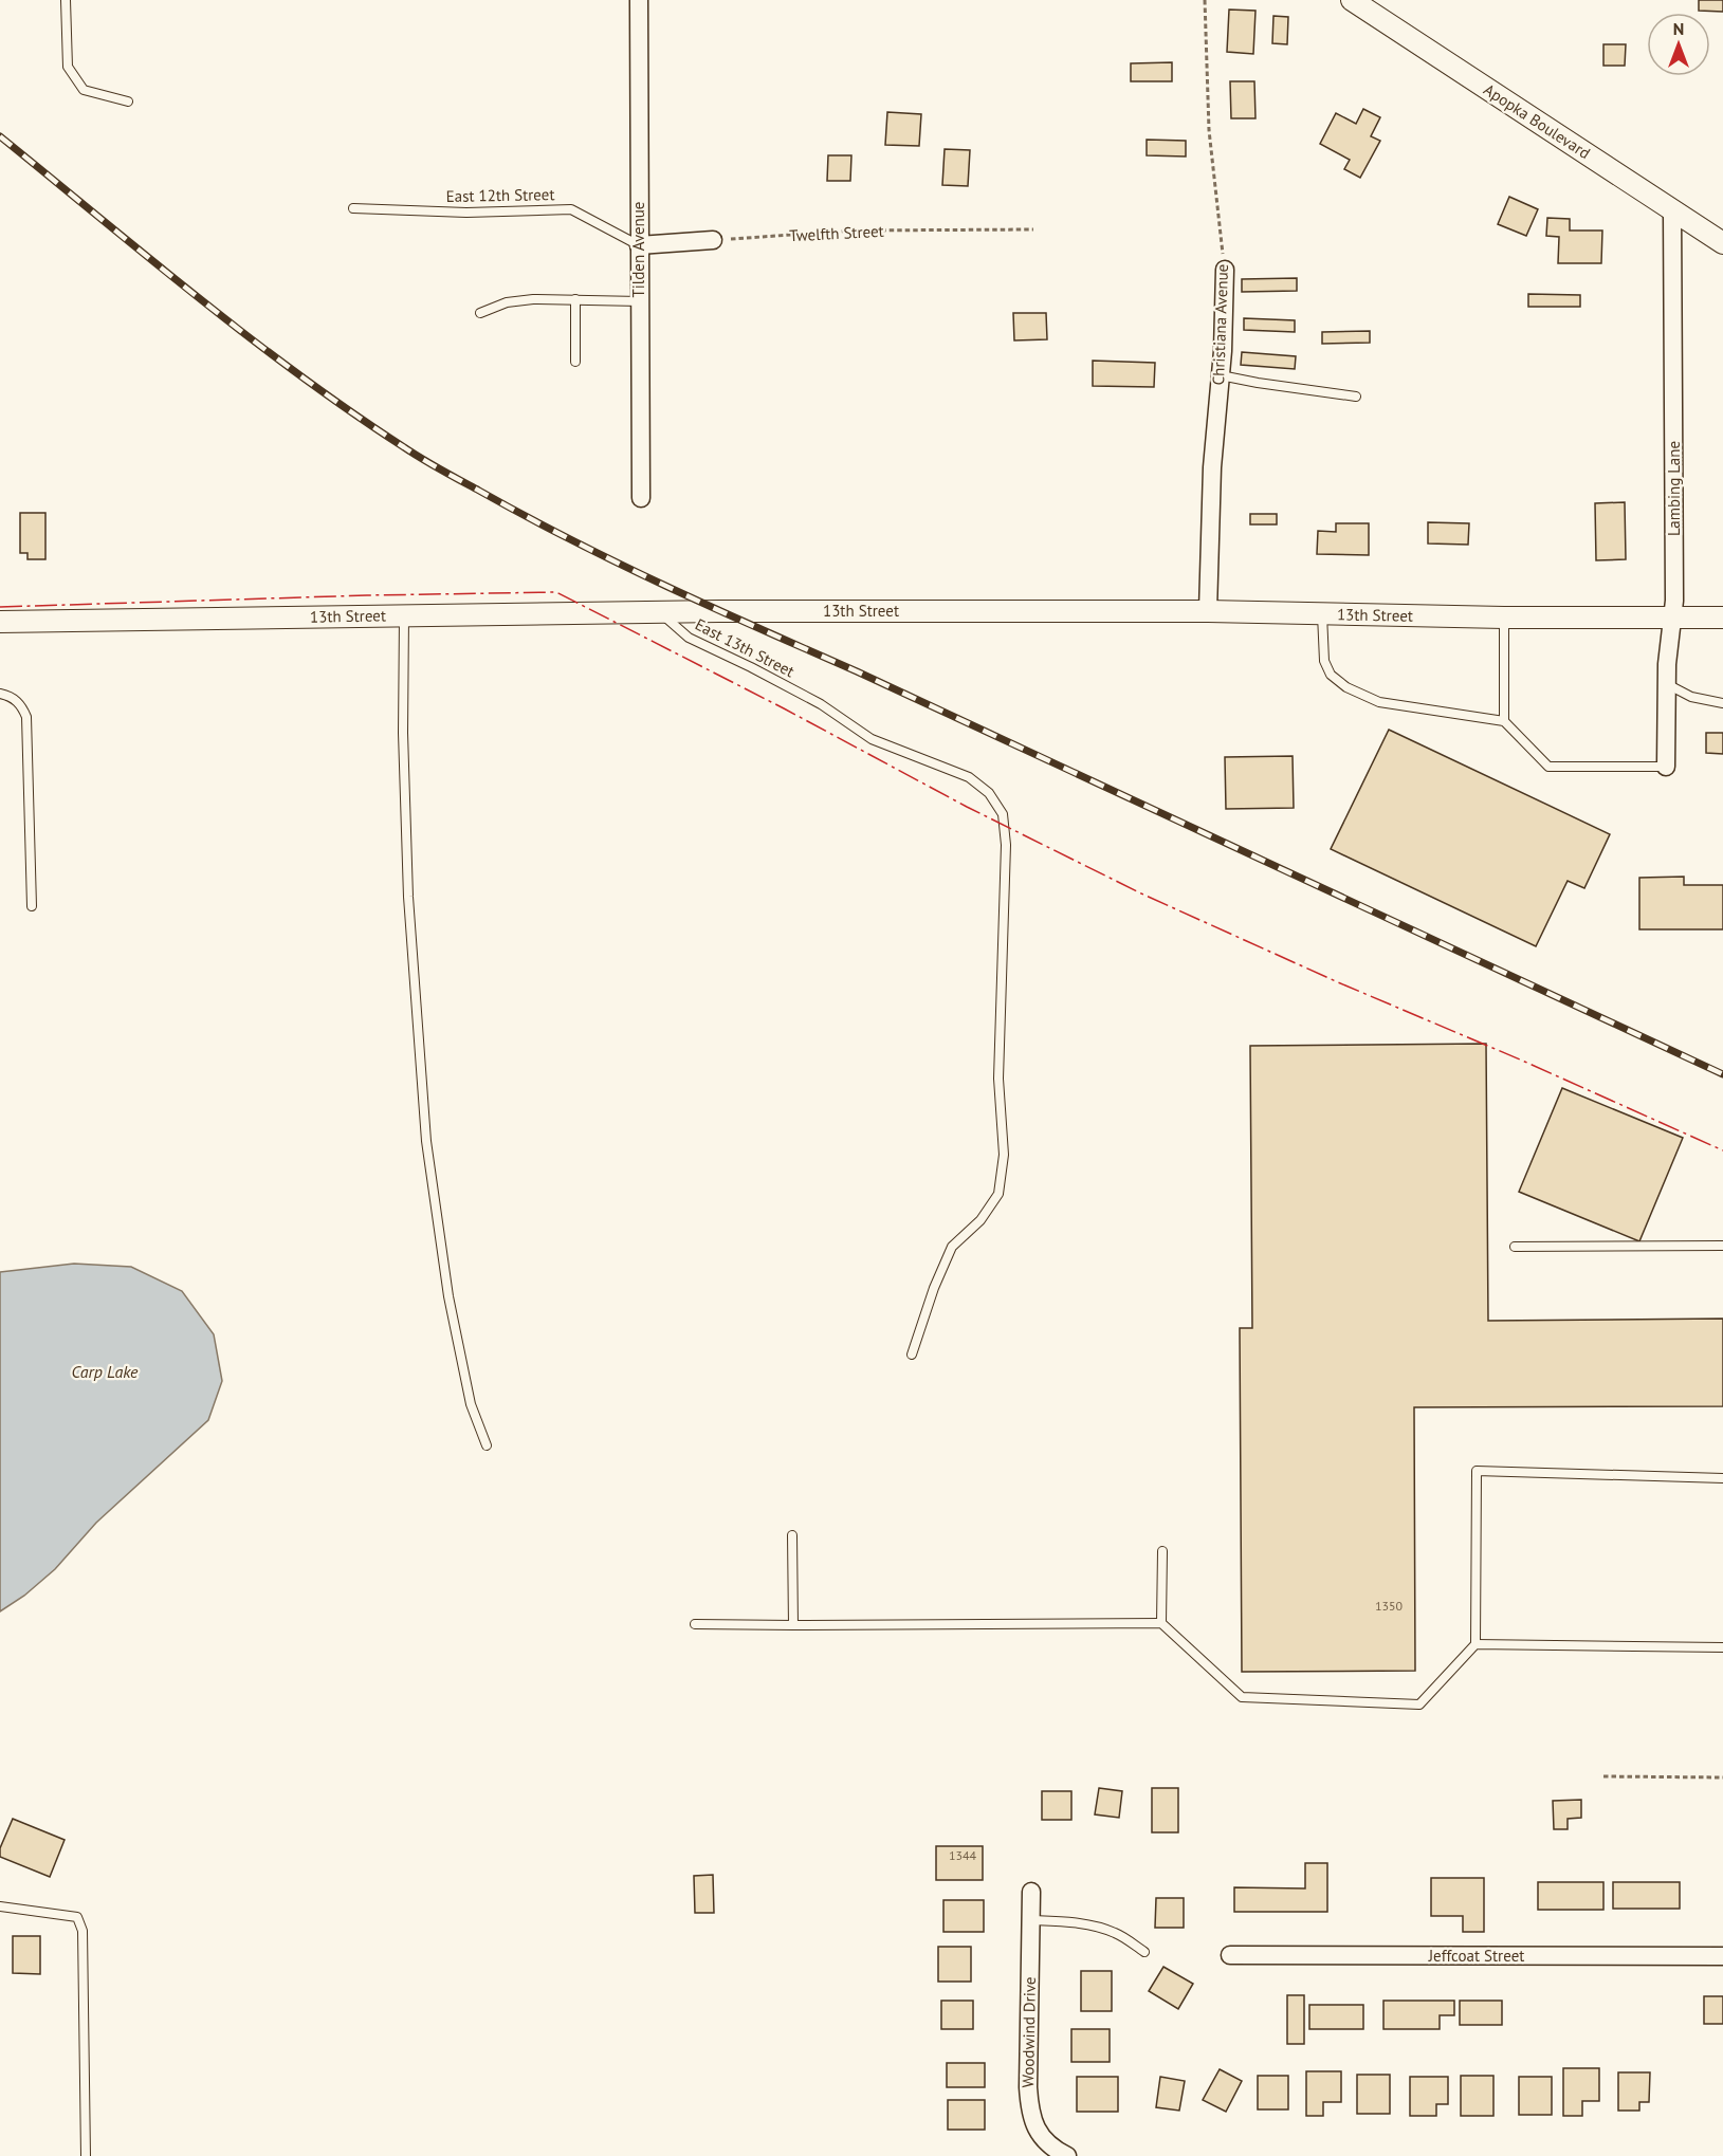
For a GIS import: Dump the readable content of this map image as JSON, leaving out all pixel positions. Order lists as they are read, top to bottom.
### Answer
{
  "streets": {
    "street": [
      "Apopka Boulevard",
      "Tilden Avenue",
      "Christiana Avenue",
      "Lambing Lane",
      "13th Street",
      "Jeffcoat Street",
      "Woodwind Drive"
    ],
    "lane": ["East 12th Street", "East 13th Street"],
    "path": ["Twelfth Street"]
  },
  "crossings": [
    ["Apopka Boulevard", "Lambing Lane"],
    ["East 12th Street", "Tilden Avenue"],
    ["Christiana Avenue", "13th Street"],
    ["Lambing Lane", "13th Street"],
    ["13th Street", "East 13th Street"]
  ],
  "water": ["Carp Lake"],
  "house_numbers": ["1350", "1344"],
  "north": "top"
}
